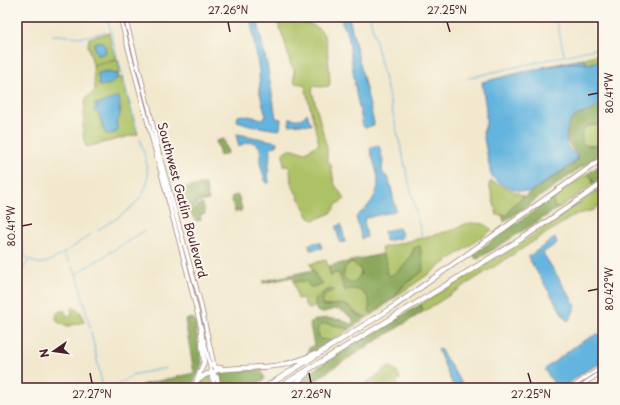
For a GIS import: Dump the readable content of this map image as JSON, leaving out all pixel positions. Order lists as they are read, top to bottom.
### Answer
{
  "streets": {
    "main road": ["Southwest Gatlin Boulevard"]
  },
  "north": "left",
  "coordinates": [
    "27.26°N",
    "27.25°N",
    "80.41°W",
    "80.42°W",
    "27.27°N"
  ]
}
